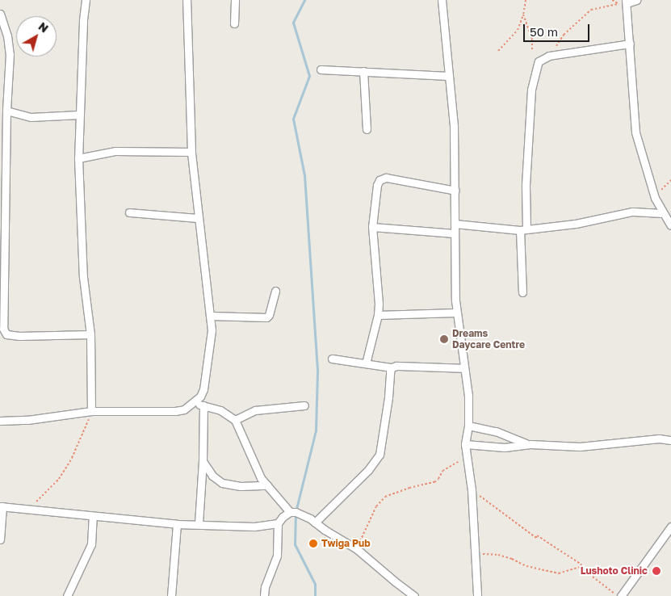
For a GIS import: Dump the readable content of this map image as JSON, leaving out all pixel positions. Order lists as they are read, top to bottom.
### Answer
{
  "places": ["Dreams Daycare Centre", "Twiga Pub", "Lushoto Clinic"],
  "scale_bar": "50 m",
  "north": "top right"
}
